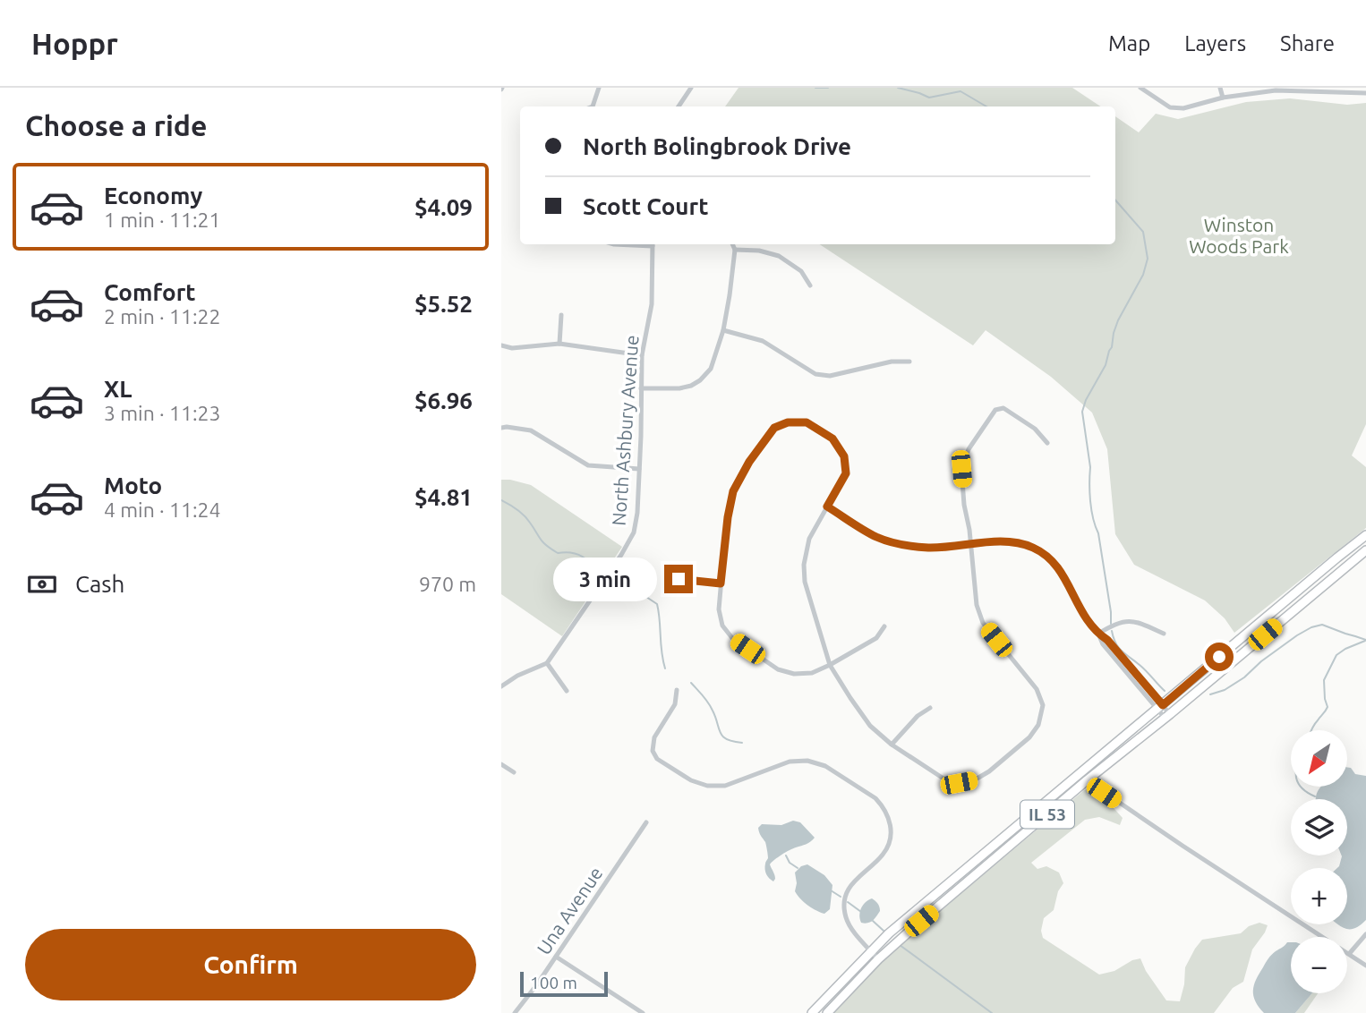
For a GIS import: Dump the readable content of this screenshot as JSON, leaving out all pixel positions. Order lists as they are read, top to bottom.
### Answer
{
  "streets": {
    "main road": ["IL 53"],
    "street": ["North Ashbury Avenue", "Una Avenue"]
  },
  "parks": ["Winston Woods Park"],
  "scale_bar": "100 m",
  "north": "bottom left",
  "page": {
    "header": "Hoppr",
    "nav": ["Map", "Layers", "Share"],
    "heading": "Choose a ride",
    "banner": ["North Bolingbrook Drive", "Scott Court"],
    "list": [
      {
        "name": "Economy",
        "note": "1 min · 11:21",
        "value": "$4.09"
      },
      {
        "name": "Comfort",
        "note": "2 min · 11:22",
        "value": "$5.52"
      },
      {
        "name": "XL",
        "note": "3 min · 11:23",
        "value": "$6.96"
      },
      {
        "name": "Moto",
        "note": "4 min · 11:24",
        "value": "$4.81"
      }
    ],
    "pay": ["Cash", "970 m"],
    "bubble": "3 min",
    "map_buttons": ["+", "−"],
    "buttons": "Confirm",
    "scale": "100 m"
  }
}
